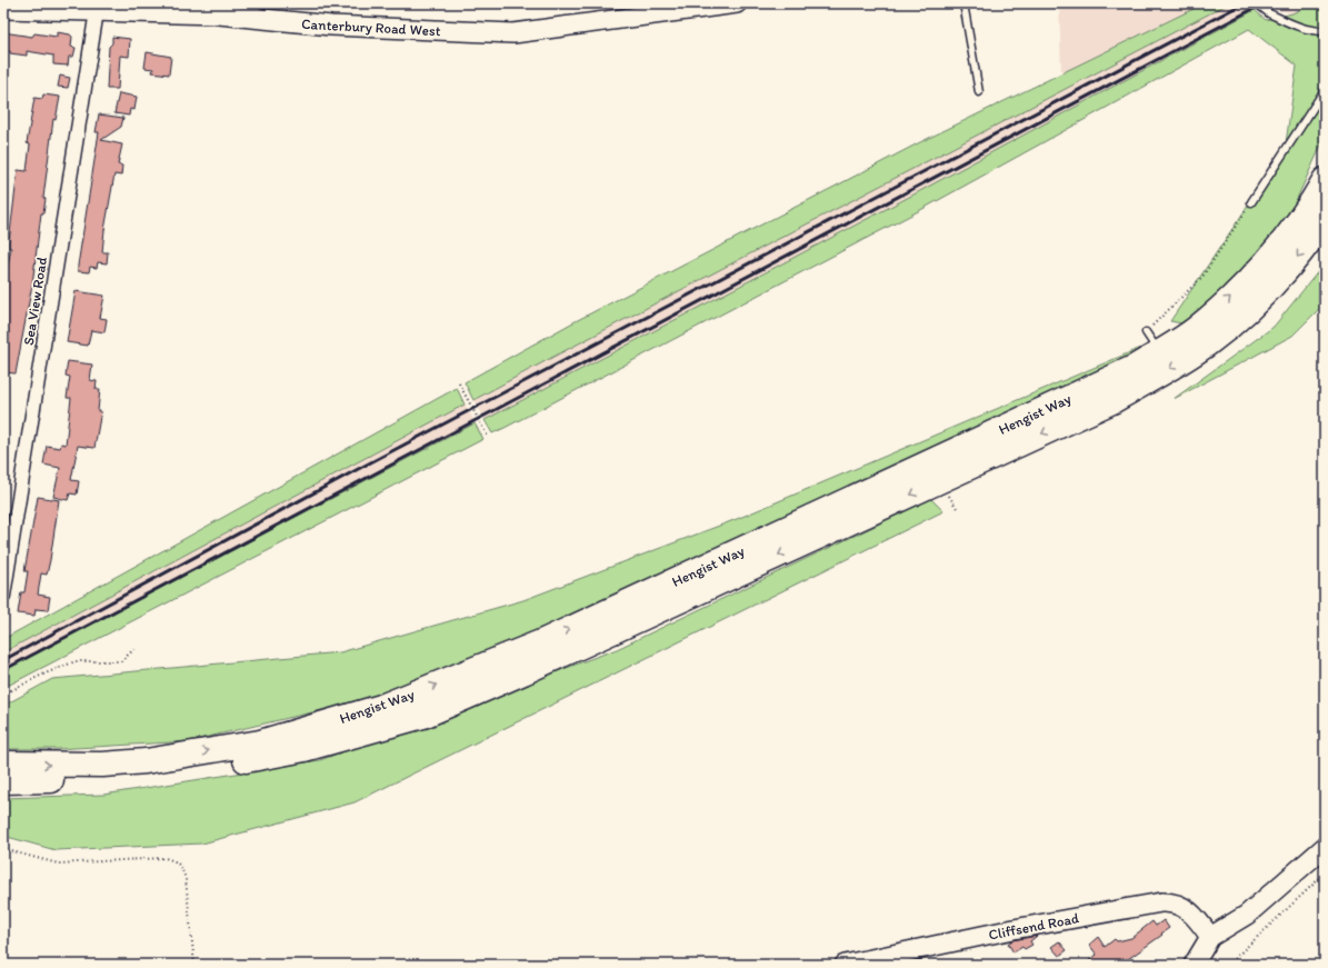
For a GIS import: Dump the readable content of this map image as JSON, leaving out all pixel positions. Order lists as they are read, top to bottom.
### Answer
{
  "streets": {
    "highway": ["Hengist Way"],
    "street": ["Canterbury Road West", "Sea View Road", "Cliffsend Road"]
  },
  "crossings": [
    ["Canterbury Road West", "Sea View Road"]
  ]
}
